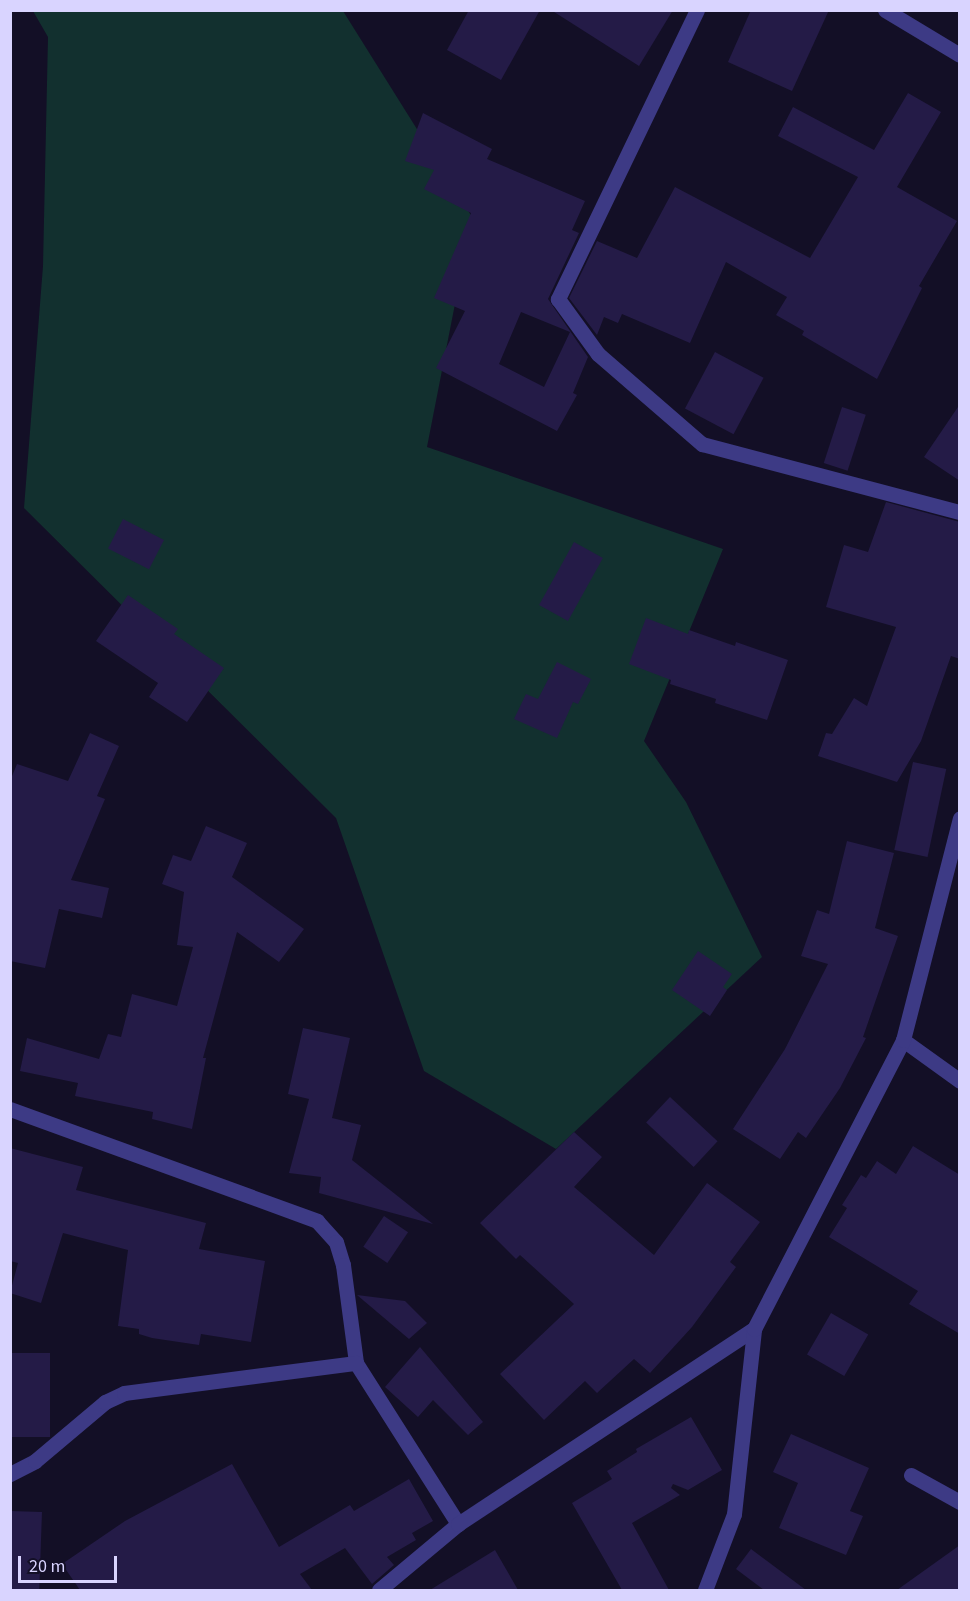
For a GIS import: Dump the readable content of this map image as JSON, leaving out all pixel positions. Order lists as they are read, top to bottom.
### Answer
{
  "scale_bar": "20 m"
}
